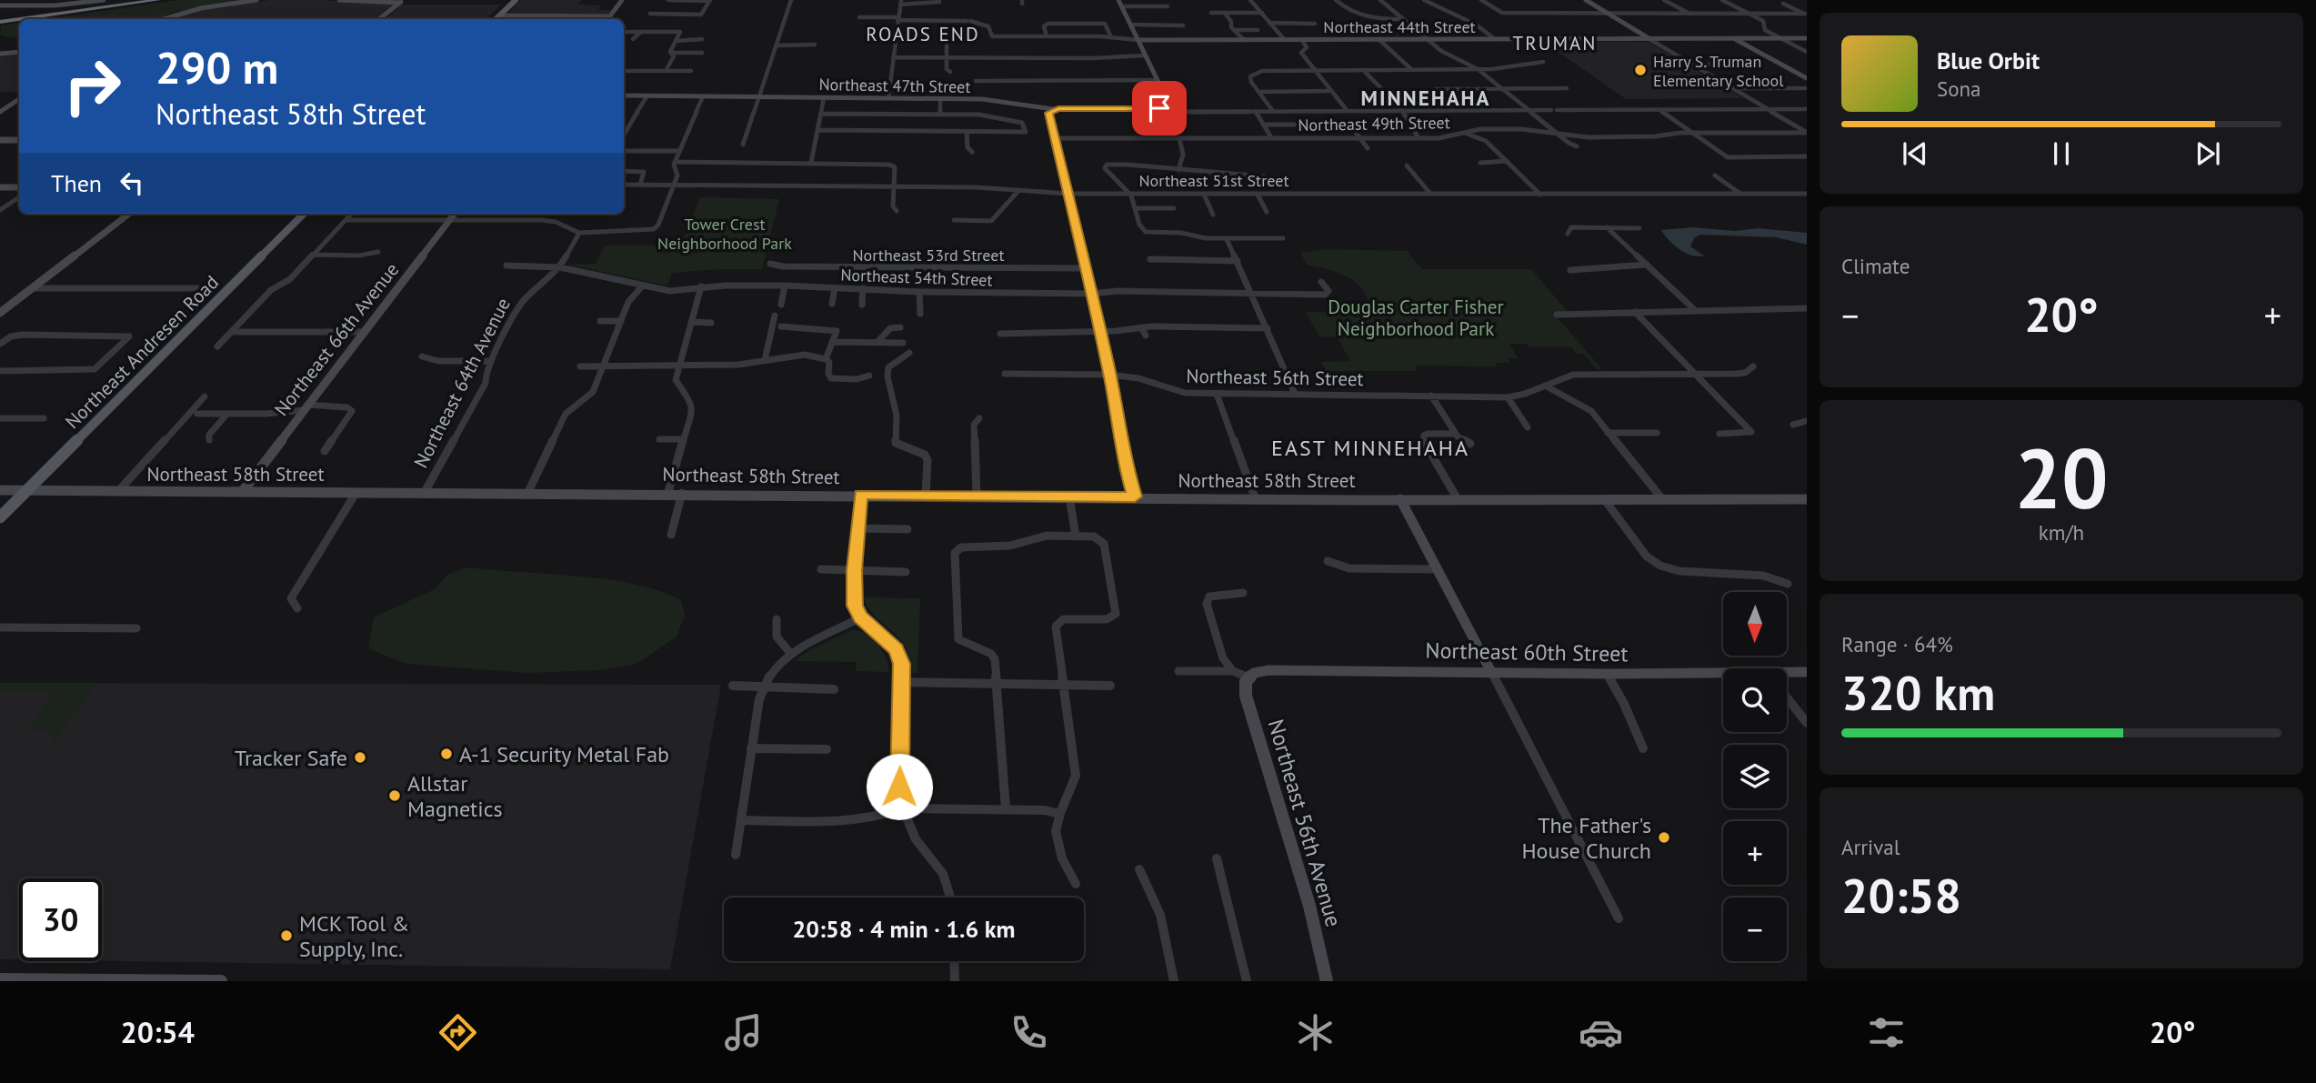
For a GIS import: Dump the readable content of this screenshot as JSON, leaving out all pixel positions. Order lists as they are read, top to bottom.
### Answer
{
  "streets": {
    "main road": ["Northeast Andresen Road"],
    "street": [
      "Northeast 44th Street",
      "Northeast 47th Street",
      "Northeast 49th Street",
      "Northeast 51st Street",
      "Northeast 53rd Street",
      "Northeast 54th Street",
      "Northeast 66th Avenue",
      "Northeast 56th Street",
      "Northeast 64th Avenue",
      "Northeast 58th Street",
      "Northeast 60th Street",
      "Northeast 56th Avenue"
    ]
  },
  "crossings": [
    ["Northeast 54th Street", "Northeast 64th Avenue"],
    ["Northeast 66th Avenue", "Northeast 58th Street"],
    ["Northeast Andresen Road", "Northeast 58th Street"],
    ["Northeast 64th Avenue", "Northeast 58th Street"],
    ["Northeast 60th Street", "Northeast 56th Avenue"]
  ],
  "districts": [
    "ROADS END",
    "TRUMAN",
    "MINNEHAHA",
    "EAST MINNEHAHA"
  ],
  "parks": ["Tower Crest Neighborhood Park", "Douglas Carter Fisher Neighborhood Park"],
  "places": [
    "Harry S. Truman Elementary School",
    "A-1 Security Metal Fab",
    "Tracker Safe",
    "Allstar Magnetics",
    "The Father's House Church",
    "MCK Tool & Supply, Inc."
  ],
  "north": "bottom",
  "page": {
    "turn": ["290 m", "Northeast 58th Street"],
    "song": ["Blue Orbit", "Sona"],
    "then": "Then",
    "tile": [
      "Climate",
      ["20", "km/h"],
      ["Range · 64%", "320 km"],
      ["Arrival", "20:58"]
    ],
    "heat": ["−", "20°", "+"],
    "map_buttons": ["+", "−"],
    "limit": "30",
    "trip": "20:58 · 4 min · 1.6 km",
    "tabs": ["20:54", "20°"]
  }
}
